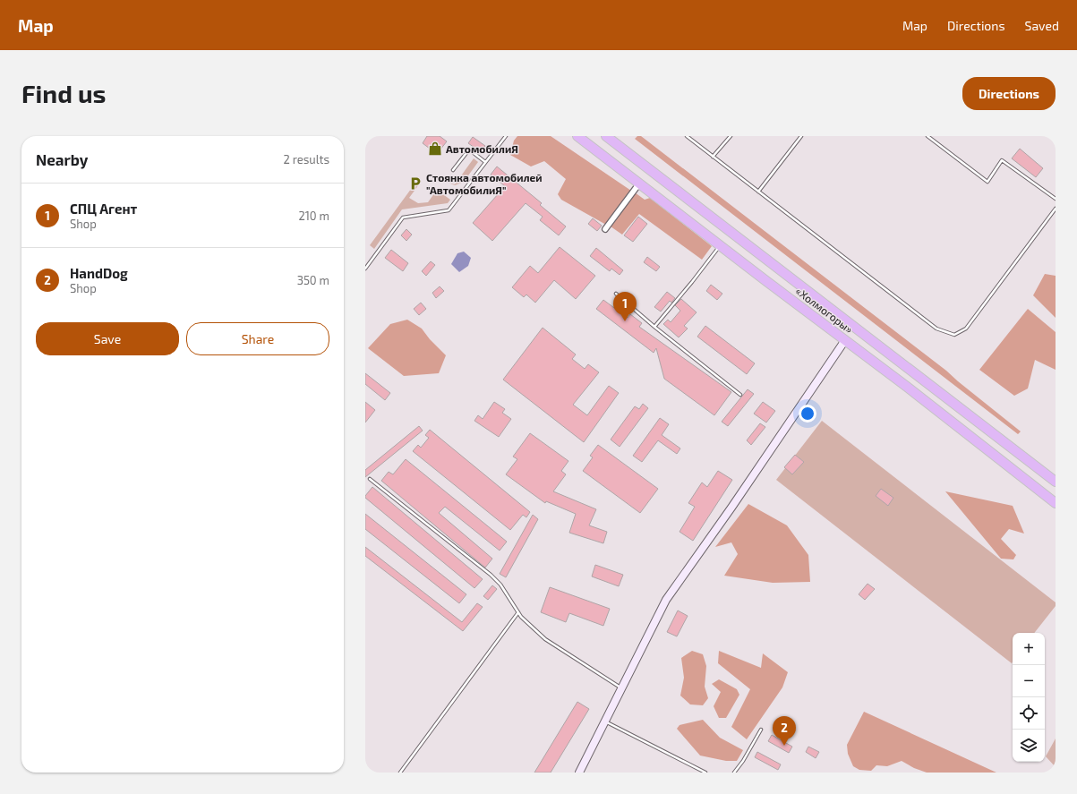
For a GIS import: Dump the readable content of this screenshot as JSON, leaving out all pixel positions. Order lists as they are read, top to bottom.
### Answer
{
  "streets": {
    "highway": ["«Холмогоры»"]
  },
  "places": {
    "shop": ["АвтомобилиЯ"],
    "parking": ["Стоянка автомобилей \"АвтомобилиЯ\""]
  },
  "page": {
    "header": "Map",
    "nav": ["Map", "Directions", "Saved"],
    "buttons": [
      "Directions",
      ["Save", "Share"]
    ],
    "title": "Find us",
    "heading": ["Nearby", "2 results"],
    "list": [
      {
        "mark": "1",
        "name": "СПЦ Агент",
        "note": "Shop",
        "value": "210 m"
      },
      {
        "mark": "2",
        "name": "HandDog",
        "note": "Shop",
        "value": "350 m"
      }
    ],
    "pins": ["1", "2"],
    "map_buttons": ["+", "−"]
  }
}
